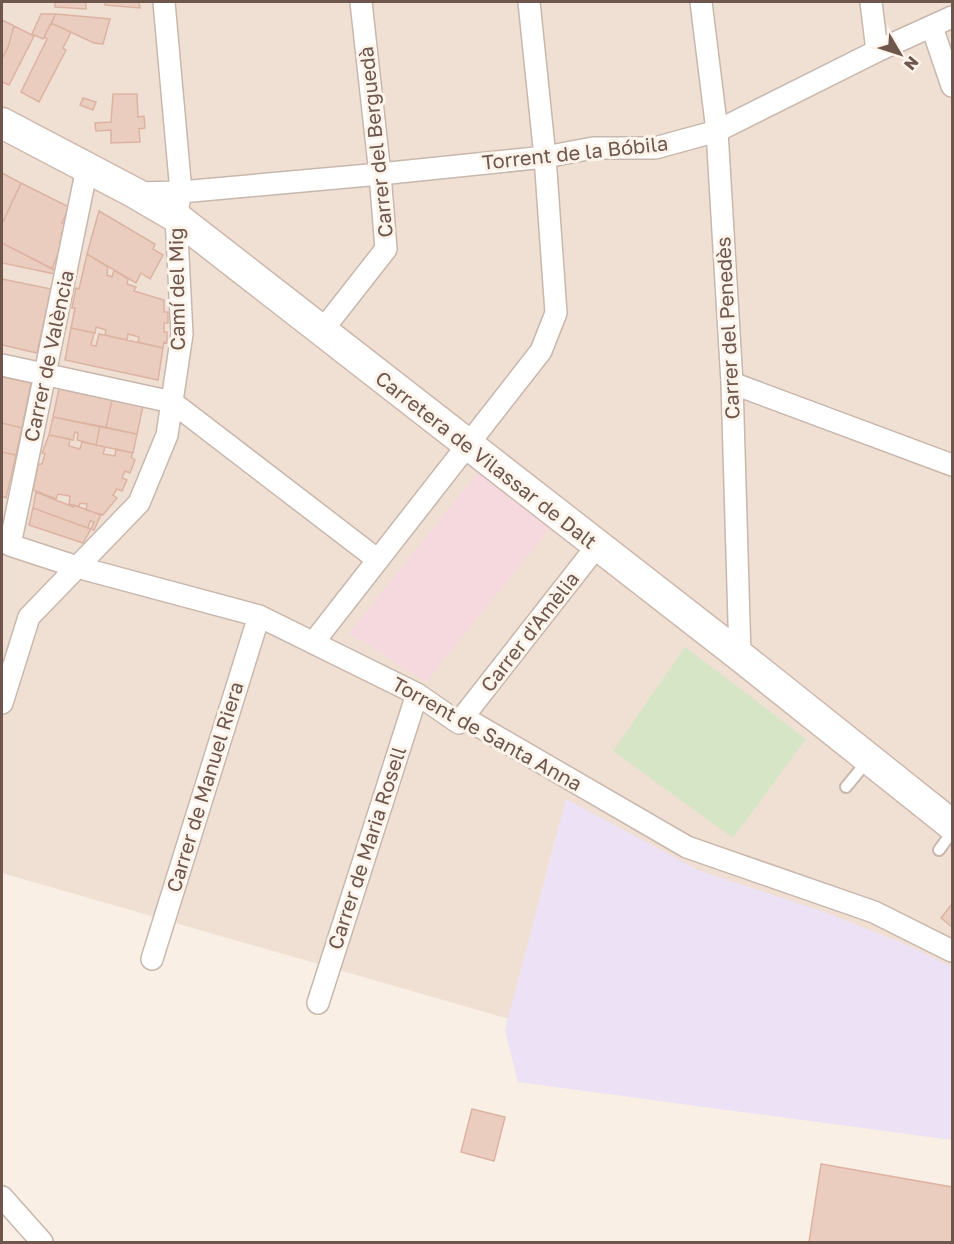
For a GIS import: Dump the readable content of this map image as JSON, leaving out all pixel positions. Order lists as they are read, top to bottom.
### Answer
{
  "streets": {
    "street": [
      "Carrer del Berguedà",
      "Torrent de la Bóbila",
      "Camí del Mig",
      "Carrer del Penedès",
      "Carrer de València",
      "Carretera de Vilassar de Dalt",
      "Carrer d'Amèlia",
      "Torrent de Santa Anna",
      "Carrer de Manuel Riera",
      "Carrer de Maria Rosell"
    ]
  },
  "crossings": [
    ["Carrer del Berguedà", "Torrent de la Bóbila"],
    ["Carrer del Berguedà", "Carretera de Vilassar de Dalt"],
    ["Torrent de la Bóbila", "Camí del Mig"],
    ["Torrent de la Bóbila", "Carrer del Penedès"],
    ["Torrent de la Bóbila", "Carretera de Vilassar de Dalt"],
    ["Camí del Mig", "Carretera de Vilassar de Dalt"],
    ["Camí del Mig", "Torrent de Santa Anna"],
    ["Carrer del Penedès", "Carretera de Vilassar de Dalt"],
    ["Carrer de València", "Carretera de Vilassar de Dalt"],
    ["Carrer de València", "Torrent de Santa Anna"],
    ["Carretera de Vilassar de Dalt", "Carrer d'Amèlia"],
    ["Carrer d'Amèlia", "Torrent de Santa Anna"],
    ["Torrent de Santa Anna", "Carrer de Manuel Riera"],
    ["Torrent de Santa Anna", "Carrer de Maria Rosell"]
  ],
  "north": "bottom right"
}
